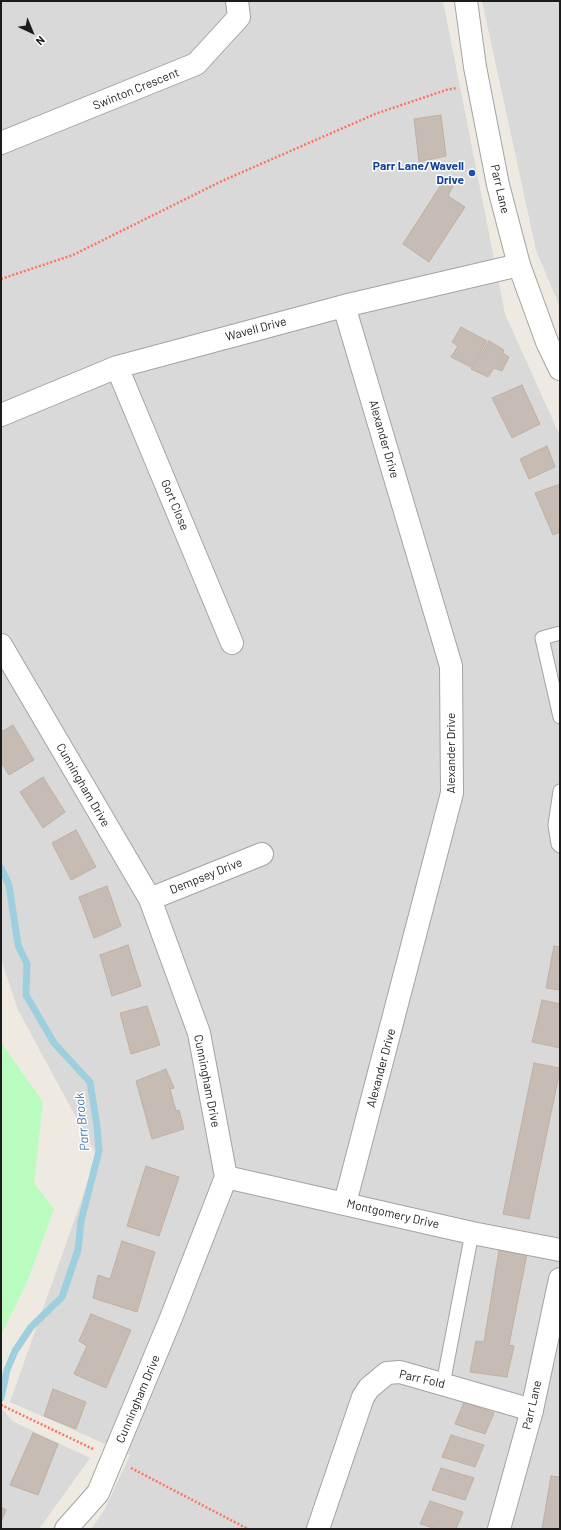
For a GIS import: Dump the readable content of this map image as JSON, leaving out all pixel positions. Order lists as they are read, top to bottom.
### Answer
{
  "streets": {
    "street": [
      "Swinton Crescent",
      "Parr Lane",
      "Wavell Drive",
      "Alexander Drive",
      "Gort Close",
      "Cunningham Drive",
      "Dempsey Drive",
      "Montgomery Drive",
      "Parr Fold"
    ]
  },
  "crossings": [
    ["Parr Lane", "Wavell Drive"],
    ["Parr Lane", "Parr Fold"],
    ["Wavell Drive", "Alexander Drive"],
    ["Wavell Drive", "Gort Close"],
    ["Alexander Drive", "Montgomery Drive"],
    ["Cunningham Drive", "Dempsey Drive"],
    ["Cunningham Drive", "Montgomery Drive"]
  ],
  "water": ["Parr Brook"],
  "places": ["Parr Lane/Wavell Drive"],
  "north": "bottom right"
}
